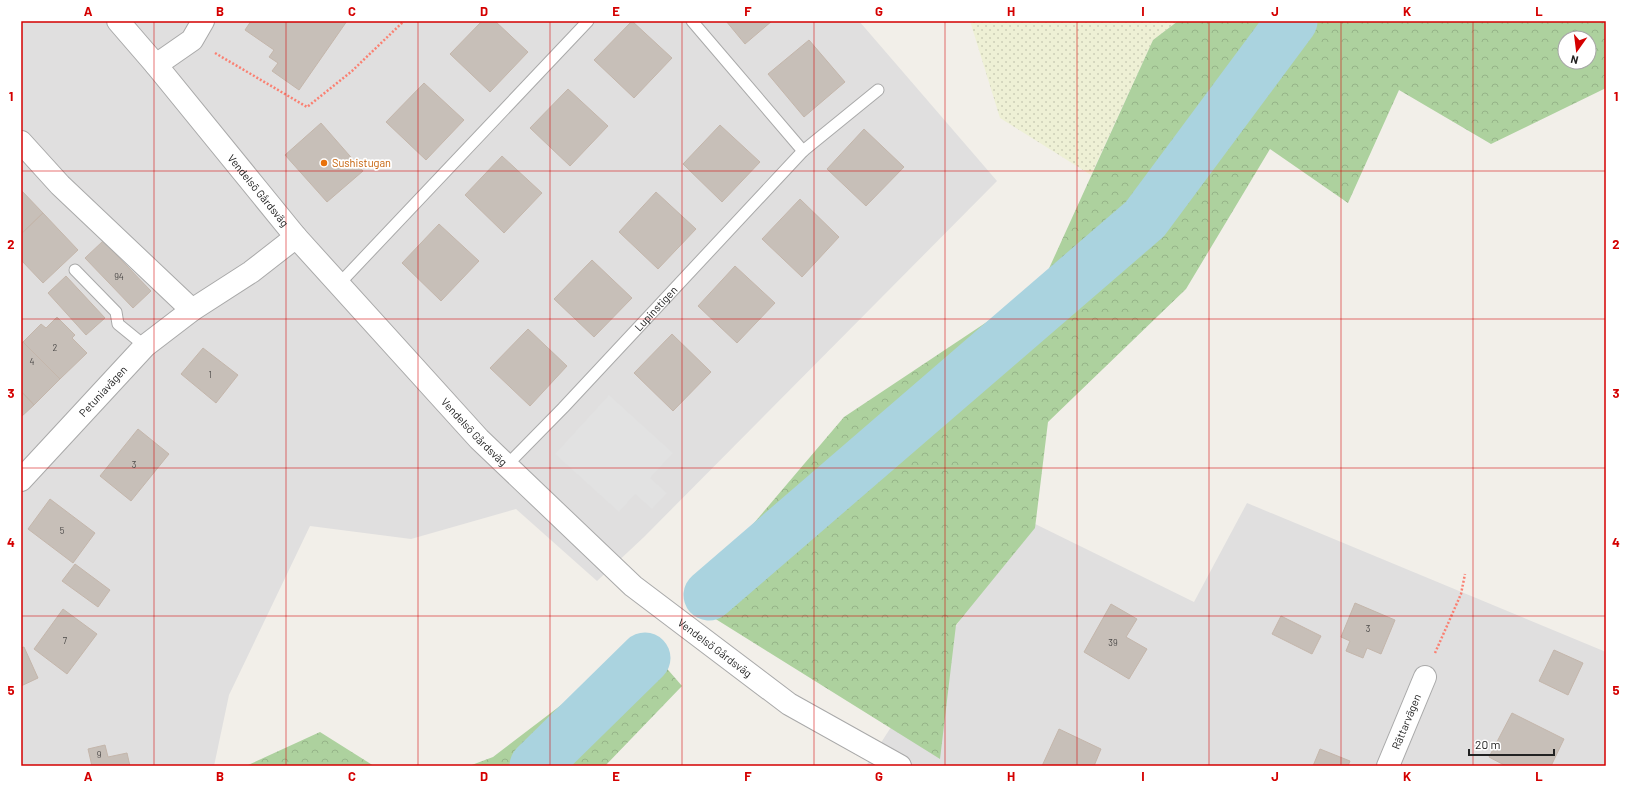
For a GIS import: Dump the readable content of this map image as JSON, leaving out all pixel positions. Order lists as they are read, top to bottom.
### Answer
{
  "streets": {
    "street": ["Vendelsö Gårdsväg", "Petuniavägen", "Rättarvägen"],
    "lane": ["Lupinstigen"]
  },
  "crossings": [
    ["Vendelsö Gårdsväg", "Lupinstigen"],
    ["Vendelsö Gårdsväg", "Petuniavägen"]
  ],
  "places": ["Sushistugan"],
  "house_numbers": [
    "94",
    "2",
    "4",
    "1",
    "3",
    "5",
    "3",
    "7",
    "39",
    "9"
  ],
  "scale_bar": "20 m",
  "north": "bottom",
  "grid": {
    "columns": [
      "A",
      "B",
      "C",
      "D",
      "E",
      "F",
      "G",
      "H",
      "I",
      "J",
      "K",
      "L"
    ],
    "rows": [
      "1",
      "2",
      "3",
      "4",
      "5"
    ]
  }
}
